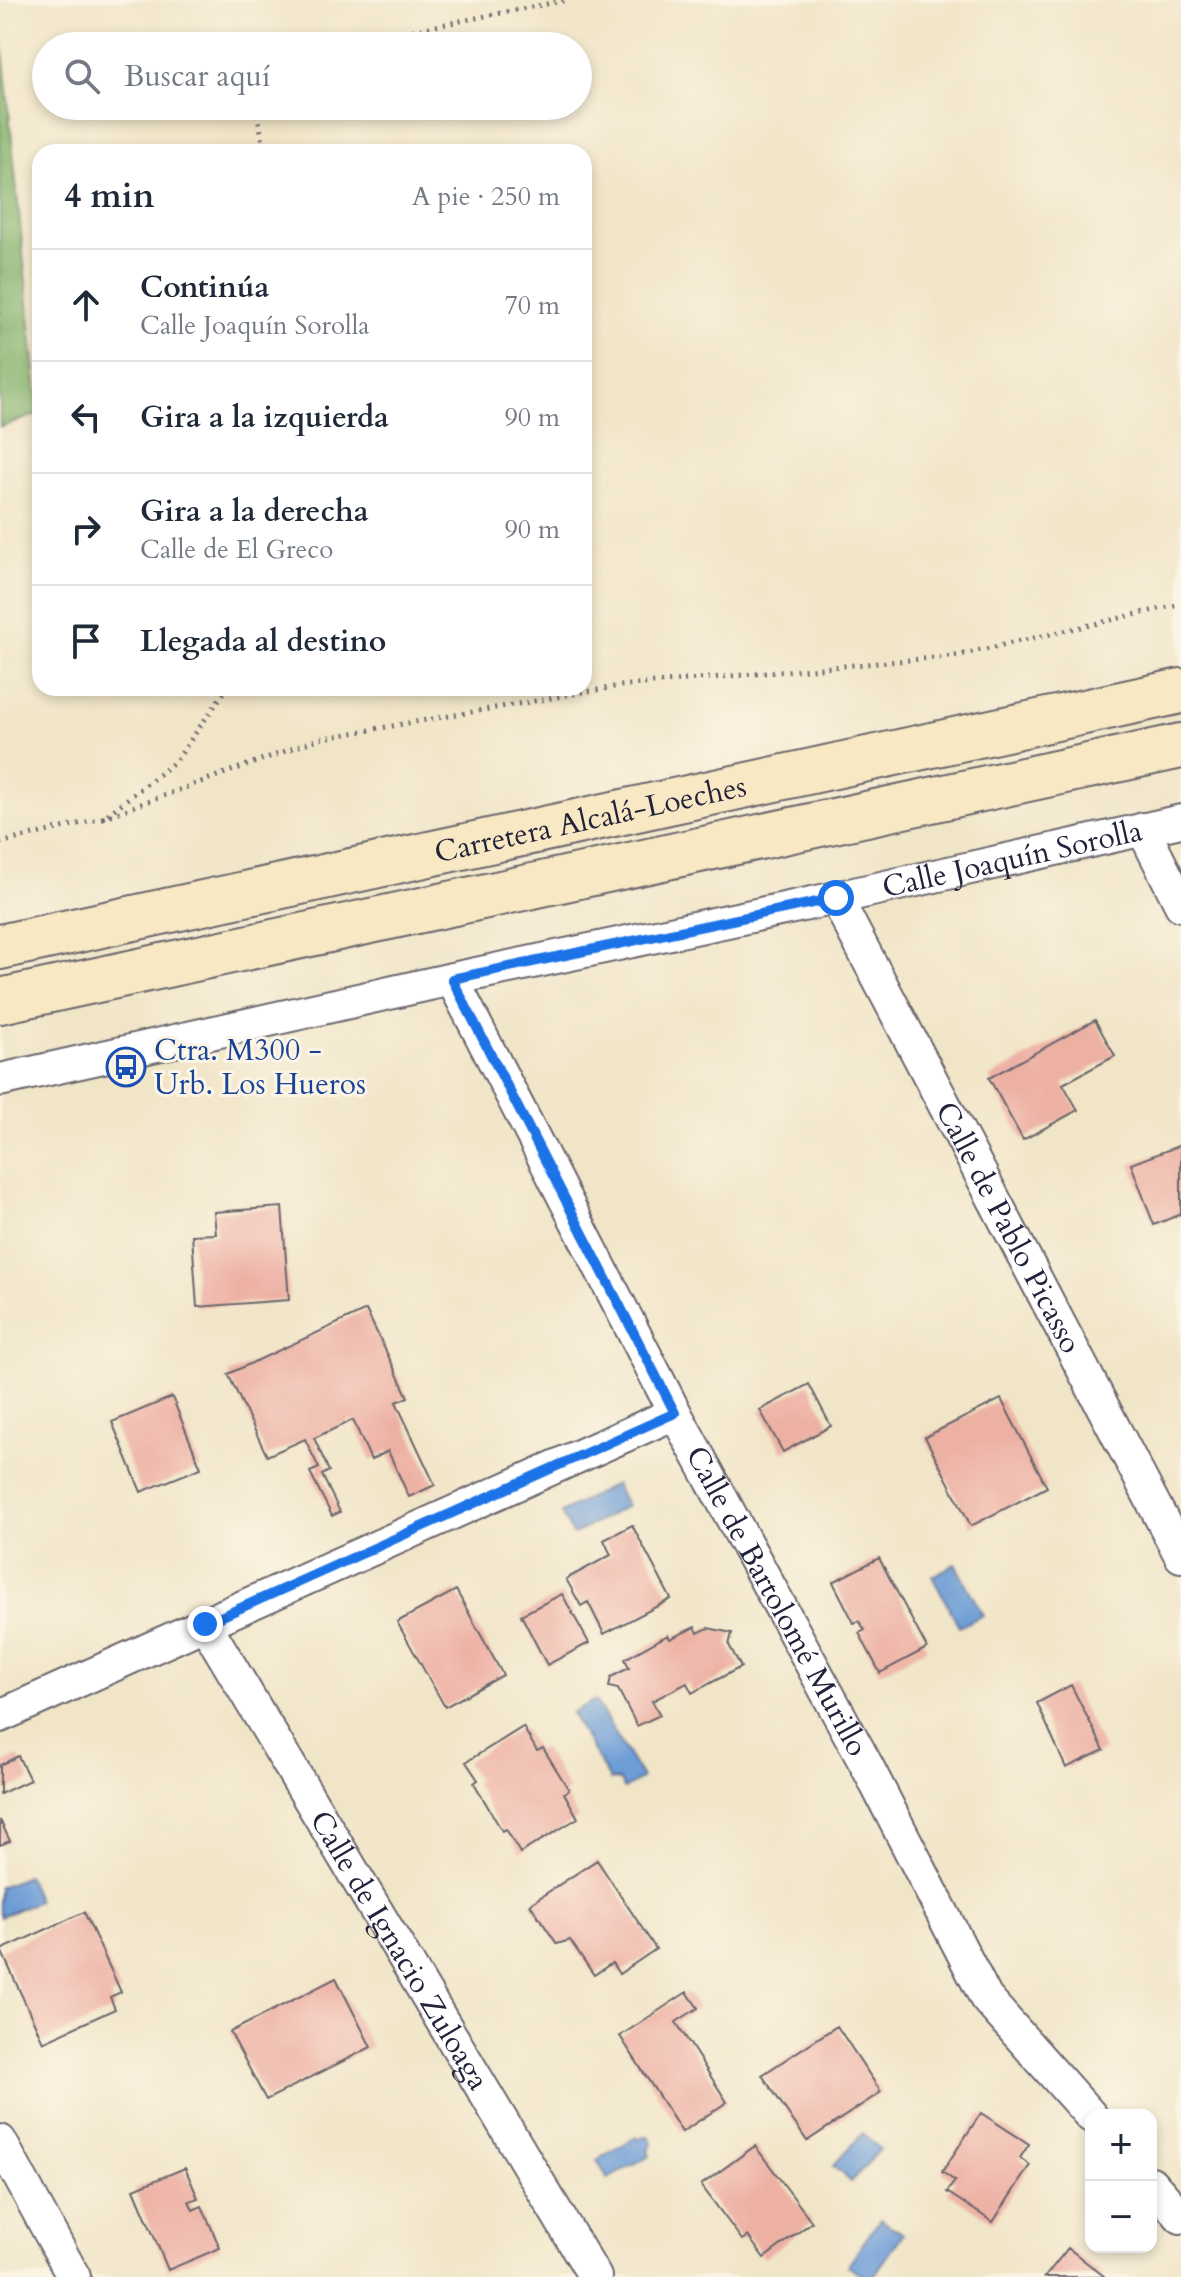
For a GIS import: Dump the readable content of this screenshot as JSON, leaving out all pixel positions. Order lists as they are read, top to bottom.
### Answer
{
  "streets": {
    "main road": ["Carretera Alcalá-Loeches"],
    "street": [
      "Calle Joaquín Sorolla",
      "Calle de Pablo Picasso",
      "Calle de Bartolomé Murillo",
      "Calle de Ignacio Zuloaga"
    ]
  },
  "crossings": [
    ["Calle Joaquín Sorolla", "Calle de Pablo Picasso"],
    ["Calle Joaquín Sorolla", "Calle de Bartolomé Murillo"]
  ],
  "places": {
    "bus stop": ["Ctra. M300 - Urb. Los Hueros"]
  },
  "page": {
    "search": "Buscar aquí",
    "heading": ["4 min", "A pie · 250 m"],
    "list": [
      ["Continúa", "Calle Joaquín Sorolla", "70 m"],
      ["Gira a la izquierda", "90 m"],
      ["Gira a la derecha", "Calle de El Greco", "90 m"],
      "Llegada al destino"
    ],
    "map_buttons": ["+", "−"]
  }
}
